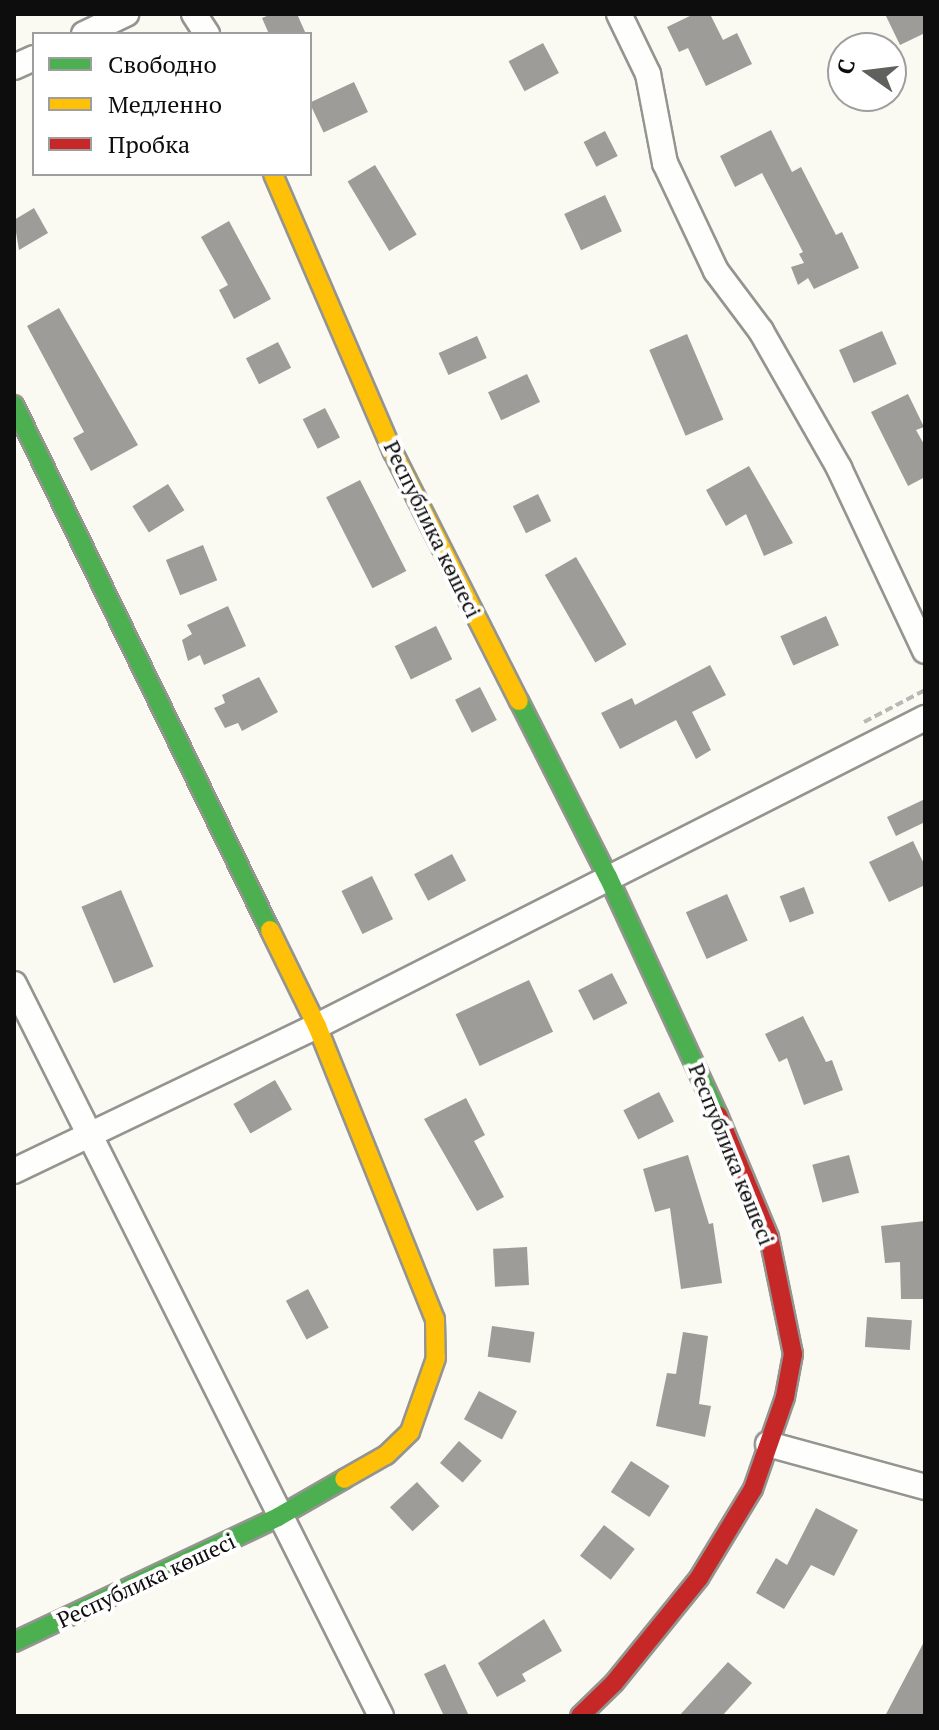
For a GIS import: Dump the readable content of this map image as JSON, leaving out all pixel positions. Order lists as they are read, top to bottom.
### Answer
{
  "streets": {
    "street": ["Республика көшесі"]
  },
  "legend": ["Свободно", "Медленно", "Пробка"],
  "north": "left"
}
